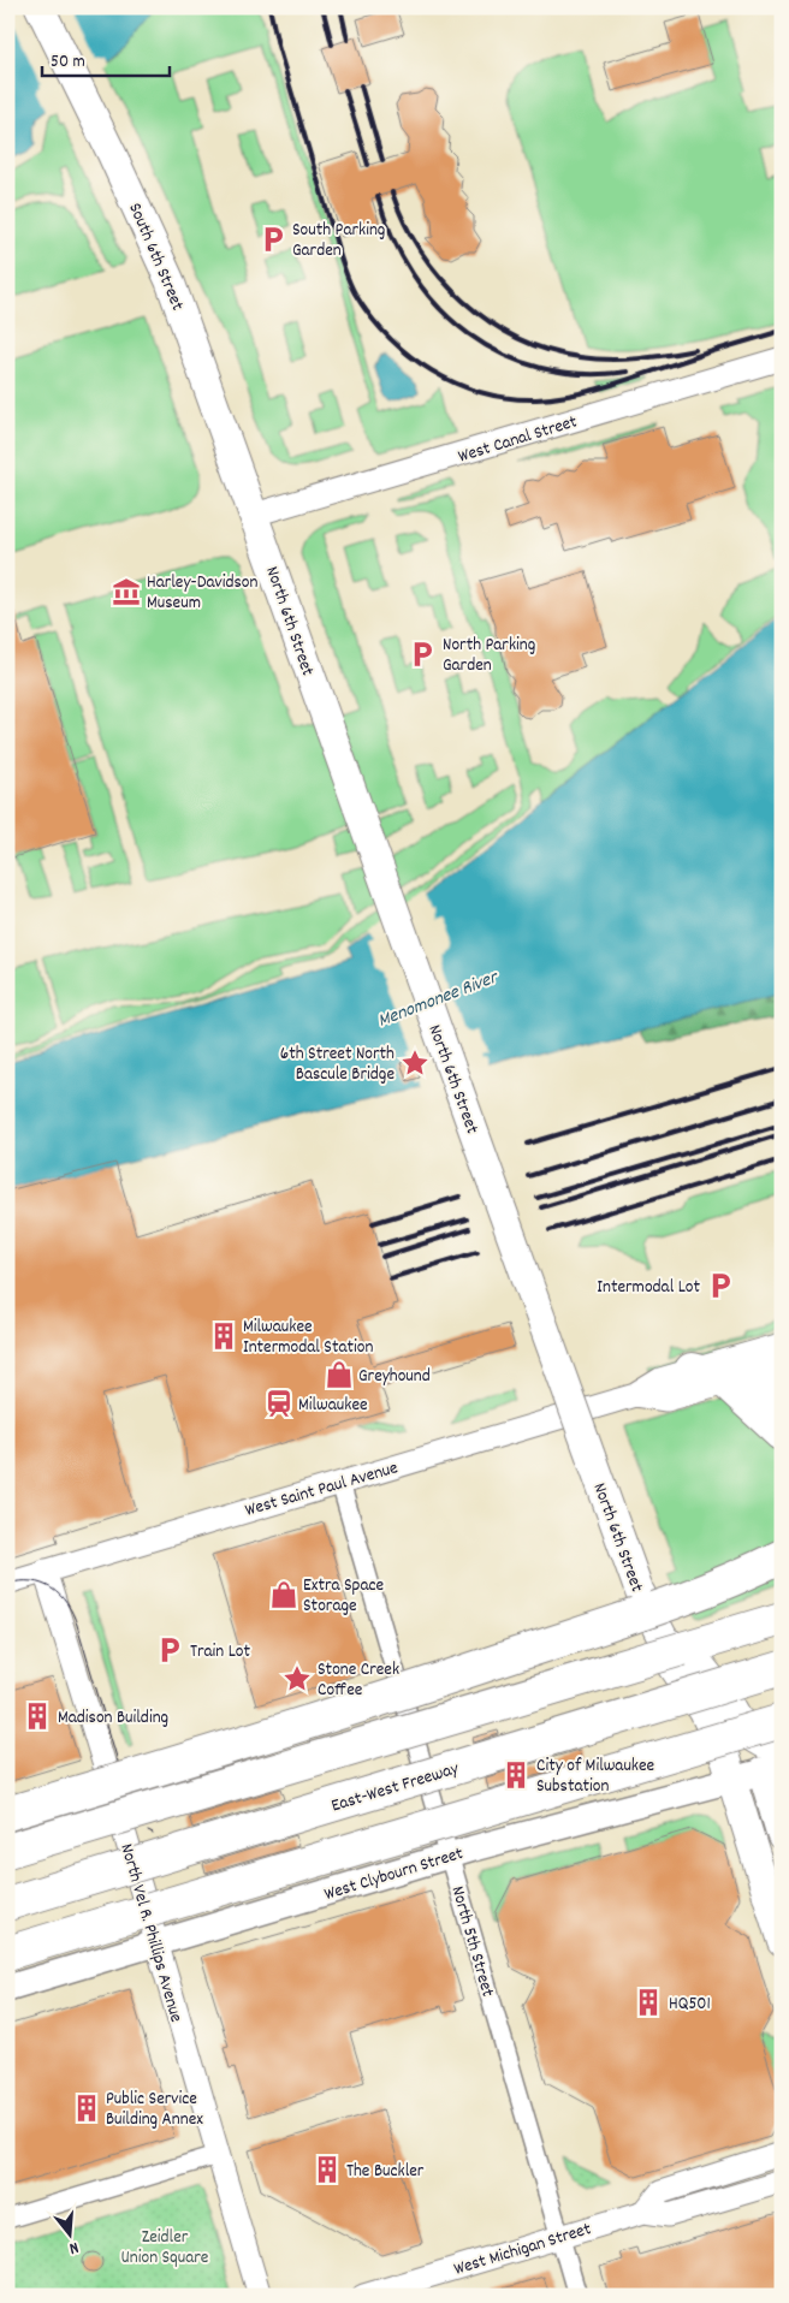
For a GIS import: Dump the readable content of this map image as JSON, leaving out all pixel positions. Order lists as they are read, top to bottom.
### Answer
{
  "streets": {
    "highway": ["East-West Freeway"],
    "main road": ["South 6th Street", "North 6th Street", "West Clybourn Street"],
    "street": [
      "West Canal Street",
      "West Saint Paul Avenue",
      "North Vel R. Phillips Avenue",
      "North 5th Street",
      "West Michigan Street"
    ]
  },
  "crossings": [
    ["South 6th Street", "West Canal Street"],
    ["South 6th Street", "North 6th Street"],
    ["West Canal Street", "North 6th Street"],
    ["North 6th Street", "West Clybourn Street"],
    ["West Saint Paul Avenue", "North Vel R. Phillips Avenue"],
    ["West Saint Paul Avenue", "North 5th Street"],
    ["West Clybourn Street", "North Vel R. Phillips Avenue"],
    ["West Clybourn Street", "North 5th Street"],
    ["North 5th Street", "West Michigan Street"]
  ],
  "water": ["Menomonee River"],
  "parks": ["Zeidler Union Square"],
  "places": {
    "parking": [
      "South Parking Garden",
      "North Parking Garden",
      "Intermodal Lot",
      "Train Lot"
    ],
    "museum": ["Harley-Davidson Museum"],
    "place": ["6th Street North Bascule Bridge", "Stone Creek Coffee"],
    "building": [
      "Milwaukee Intermodal Station",
      "Madison Building",
      "City of Milwaukee Substation",
      "HQ501",
      "Public Service Building Annex",
      "The Buckler"
    ],
    "shop": ["Greyhound", "Extra Space Storage"],
    "station": ["Milwaukee"]
  },
  "scale_bar": "50 m",
  "north": "bottom"
}
